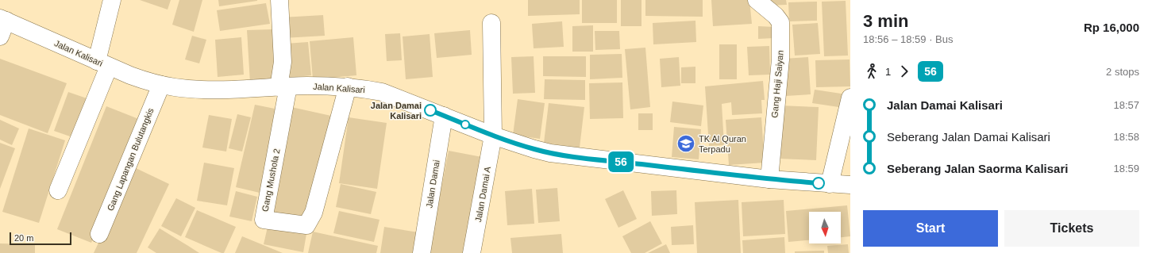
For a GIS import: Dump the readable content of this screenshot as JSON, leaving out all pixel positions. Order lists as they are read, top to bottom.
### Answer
{
  "streets": {
    "street": [
      "Jalan Kalisari",
      "Gang Haji Saiyan",
      "Gang Lapangan Bulutangkis",
      "Gang Mushola 2",
      "Jalan Damai",
      "Jalan Damai A"
    ]
  },
  "crossings": [
    ["Jalan Kalisari", "Gang Haji Saiyan"],
    ["Jalan Kalisari", "Gang Lapangan Bulutangkis"],
    ["Jalan Kalisari", "Gang Mushola 2"],
    ["Jalan Kalisari", "Jalan Damai"],
    ["Jalan Kalisari", "Jalan Damai A"]
  ],
  "places": {
    "other": ["Jalan Damai Kalisari"],
    "school or university": ["TK Al Quran Terpadu"]
  },
  "lines": ["bus line 56"],
  "scale_bar": "20 m",
  "north": "bottom",
  "page": {
    "on_map": "56",
    "heading": ["3 min", "18:56 – 18:59 · Bus", "Rp 16,000"],
    "legs": ["1", "56", "2 stops"],
    "list": [
      {
        "name": "Jalan Damai Kalisari",
        "value": "18:57"
      },
      {
        "name": "Seberang Jalan Damai Kalisari",
        "value": "18:58"
      },
      {
        "name": "Seberang Jalan Saorma Kalisari",
        "value": "18:59"
      }
    ],
    "buttons": ["Start", "Tickets"],
    "scale": "20 m"
  }
}
